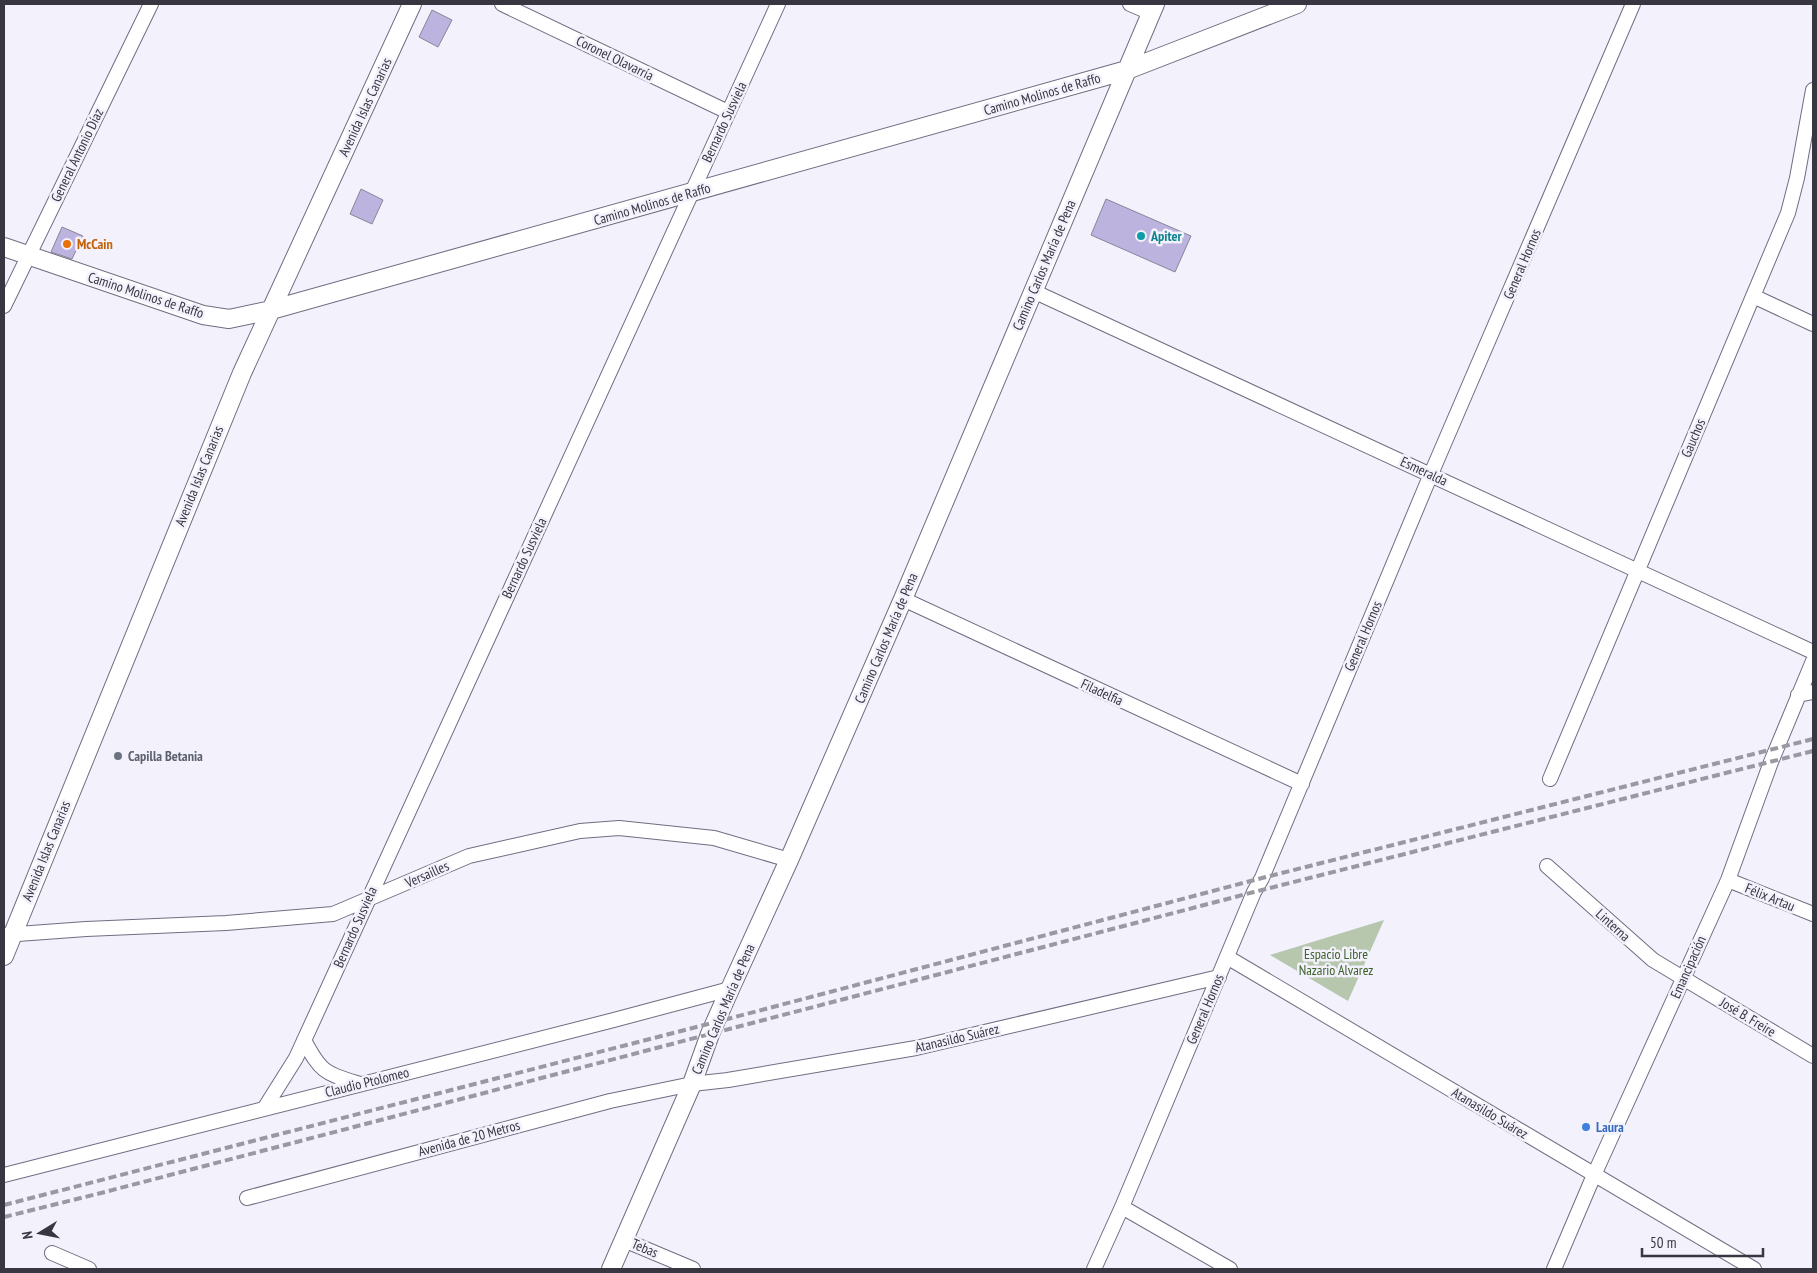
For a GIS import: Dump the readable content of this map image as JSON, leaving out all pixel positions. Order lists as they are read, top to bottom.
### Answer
{
  "streets": {
    "street": [
      "Coronel Olavarría",
      "Camino Molinos de Raffo",
      "Avenida Islas Canarias",
      "Bernardo Susviela",
      "General Antonio Díaz",
      "General Hornos",
      "Camino Carlos María de Pena",
      "Gauchos",
      "Esmeralda",
      "Filadelfia",
      "Versailles",
      "Félix Artau",
      "Linterna",
      "Emancipación",
      "José B. Freire",
      "Atanasildo Suárez",
      "Claudio Ptolomeo",
      "Avenida de 20 Metros",
      "Tebas"
    ]
  },
  "crossings": [
    ["Coronel Olavarría", "Bernardo Susviela"],
    ["Camino Molinos de Raffo", "Avenida Islas Canarias"],
    ["Camino Molinos de Raffo", "Bernardo Susviela"],
    ["Camino Molinos de Raffo", "General Antonio Díaz"],
    ["Camino Molinos de Raffo", "Camino Carlos María de Pena"],
    ["Avenida Islas Canarias", "Versailles"],
    ["Bernardo Susviela", "Versailles"],
    ["Bernardo Susviela", "Claudio Ptolomeo"],
    ["General Hornos", "Esmeralda"],
    ["General Hornos", "Filadelfia"],
    ["General Hornos", "Atanasildo Suárez"],
    ["Camino Carlos María de Pena", "Esmeralda"],
    ["Camino Carlos María de Pena", "Filadelfia"],
    ["Camino Carlos María de Pena", "Versailles"],
    ["Camino Carlos María de Pena", "Atanasildo Suárez"],
    ["Camino Carlos María de Pena", "Claudio Ptolomeo"],
    ["Camino Carlos María de Pena", "Avenida de 20 Metros"],
    ["Camino Carlos María de Pena", "Tebas"],
    ["Gauchos", "Esmeralda"],
    ["Félix Artau", "Emancipación"],
    ["Linterna", "Emancipación"],
    ["Linterna", "José B. Freire"],
    ["Emancipación", "José B. Freire"],
    ["Emancipación", "Atanasildo Suárez"],
    ["Atanasildo Suárez", "Avenida de 20 Metros"]
  ],
  "parks": ["Espacio Libre Nazario Alvarez"],
  "places": [
    "Apiter",
    "McCain",
    "Capilla Betania",
    "Laura"
  ],
  "scale_bar": "50 m",
  "north": "left"
}
